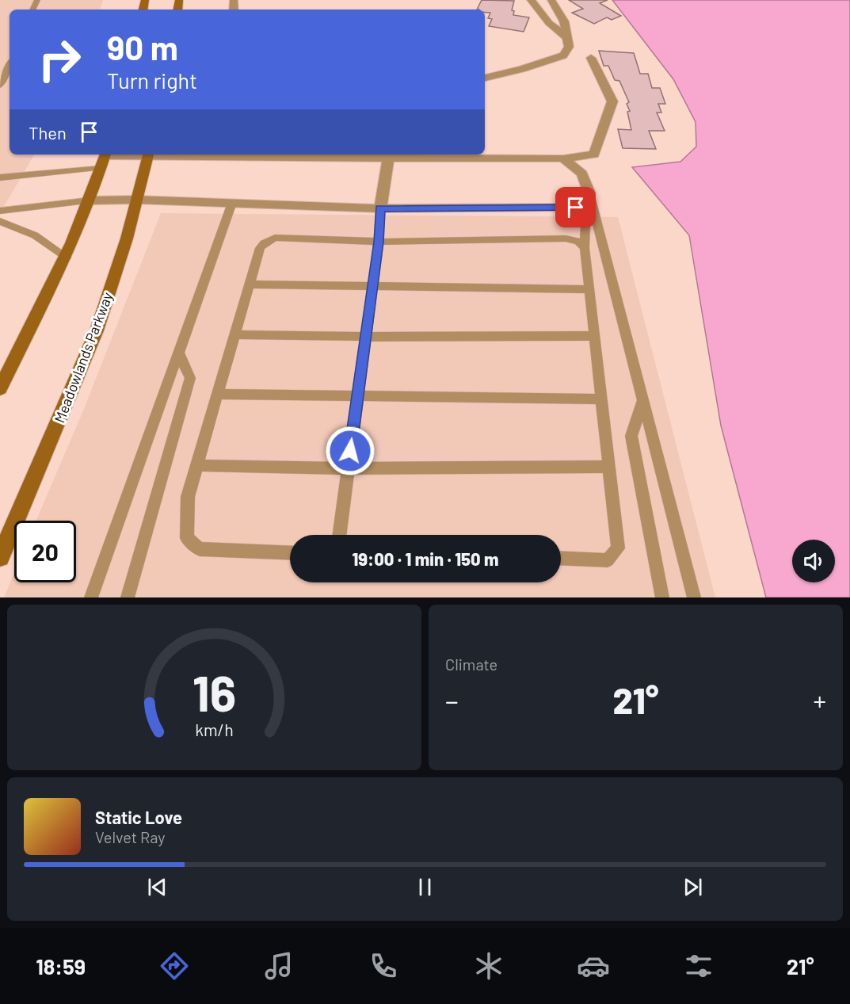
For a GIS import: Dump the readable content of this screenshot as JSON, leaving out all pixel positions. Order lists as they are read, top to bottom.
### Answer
{
  "streets": {
    "main road": ["Meadowlands Parkway"]
  },
  "page": {
    "turn": ["90 m", "Turn right"],
    "then": "Then",
    "limit": "20",
    "trip": "19:00 · 1 min · 150 m",
    "tile": "Climate",
    "heat": ["−", "21°", "+"],
    "song": ["Static Love", "Velvet Ray"],
    "tabs": ["18:59", "21°"],
    "gauge": ["16", "km/h"]
  }
}
